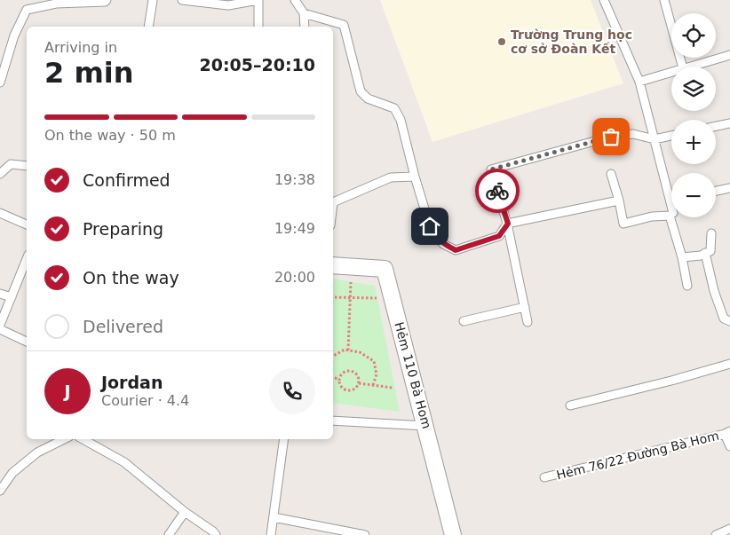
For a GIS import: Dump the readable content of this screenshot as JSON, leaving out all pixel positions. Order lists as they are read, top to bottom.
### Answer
{
  "streets": {
    "street": ["Hẻm 110 Bà Hom"],
    "lane": ["Hẻm 76/22 Đường Bà Hom"]
  },
  "places": ["Trường Trung học cơ sở Đoàn Kết"],
  "page": {
    "map_buttons": ["+", "−"],
    "heading": ["2 min", "Arriving in", "20:05–20:10"],
    "panel": ["Jordan", "Courier · 4.4"],
    "bar": "On the way · 50 m",
    "list": [
      ["Confirmed", "19:38"],
      ["Preparing", "19:49"],
      ["On the way", "20:00"],
      "Delivered"
    ],
    "round": "J"
  }
}
